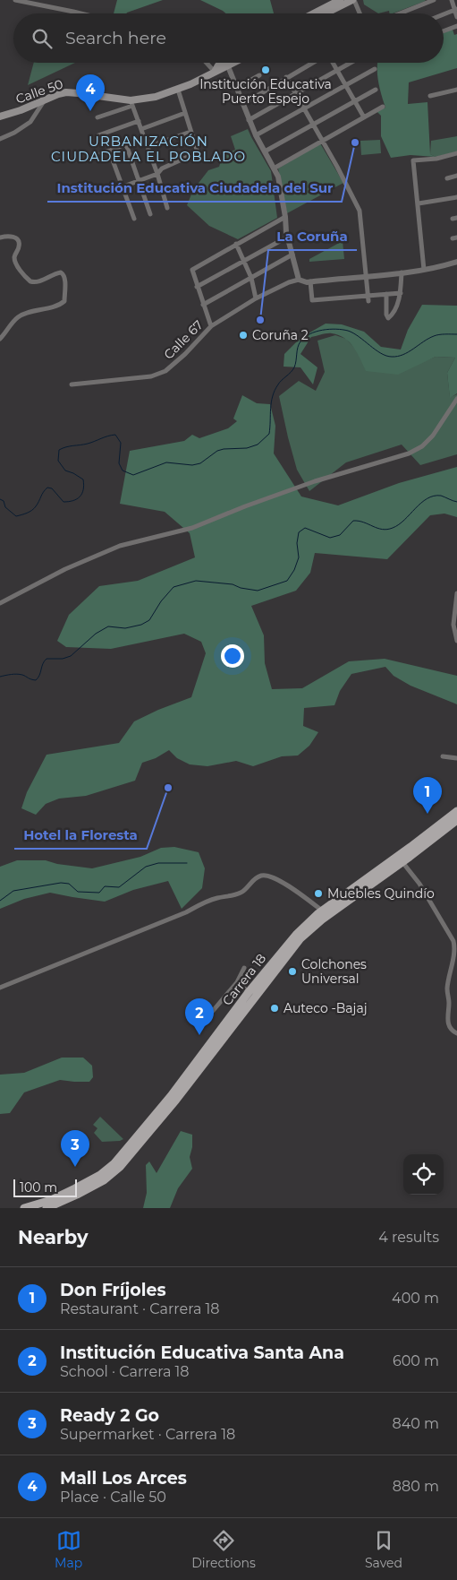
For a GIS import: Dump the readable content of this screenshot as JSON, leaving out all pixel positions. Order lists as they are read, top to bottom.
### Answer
{
  "streets": {
    "main road": ["Calle 50", "Carrera 18"],
    "street": ["Calle 67"]
  },
  "districts": ["URBANIZACIÓN CIUDADELA EL POBLADO"],
  "places": [
    "Institución Educativa Puerto Espejo",
    "Institución Educativa Ciudadela del Sur",
    "La Coruña",
    "Coruña 2",
    "Hotel la Floresta",
    "Muebles Quindío",
    "Colchones Universal",
    "Auteco -Bajaj"
  ],
  "scale_bar": "100 m",
  "page": {
    "search": "Search here",
    "pins": [
      "4",
      "1",
      "2",
      "3"
    ],
    "scale": "100 m",
    "heading": ["Nearby", "4 results"],
    "list": [
      {
        "mark": "1",
        "name": "Don Fríjoles",
        "note": "Restaurant · Carrera 18",
        "value": "400 m"
      },
      {
        "mark": "2",
        "name": "Institución Educativa Santa Ana",
        "note": "School · Carrera 18",
        "value": "600 m"
      },
      {
        "mark": "3",
        "name": "Ready 2 Go",
        "note": "Supermarket · Carrera 18",
        "value": "840 m"
      },
      {
        "mark": "4",
        "name": "Mall Los Arces",
        "note": "Place · Calle 50",
        "value": "880 m"
      }
    ],
    "nav": ["Map", "Directions", "Saved"]
  }
}
